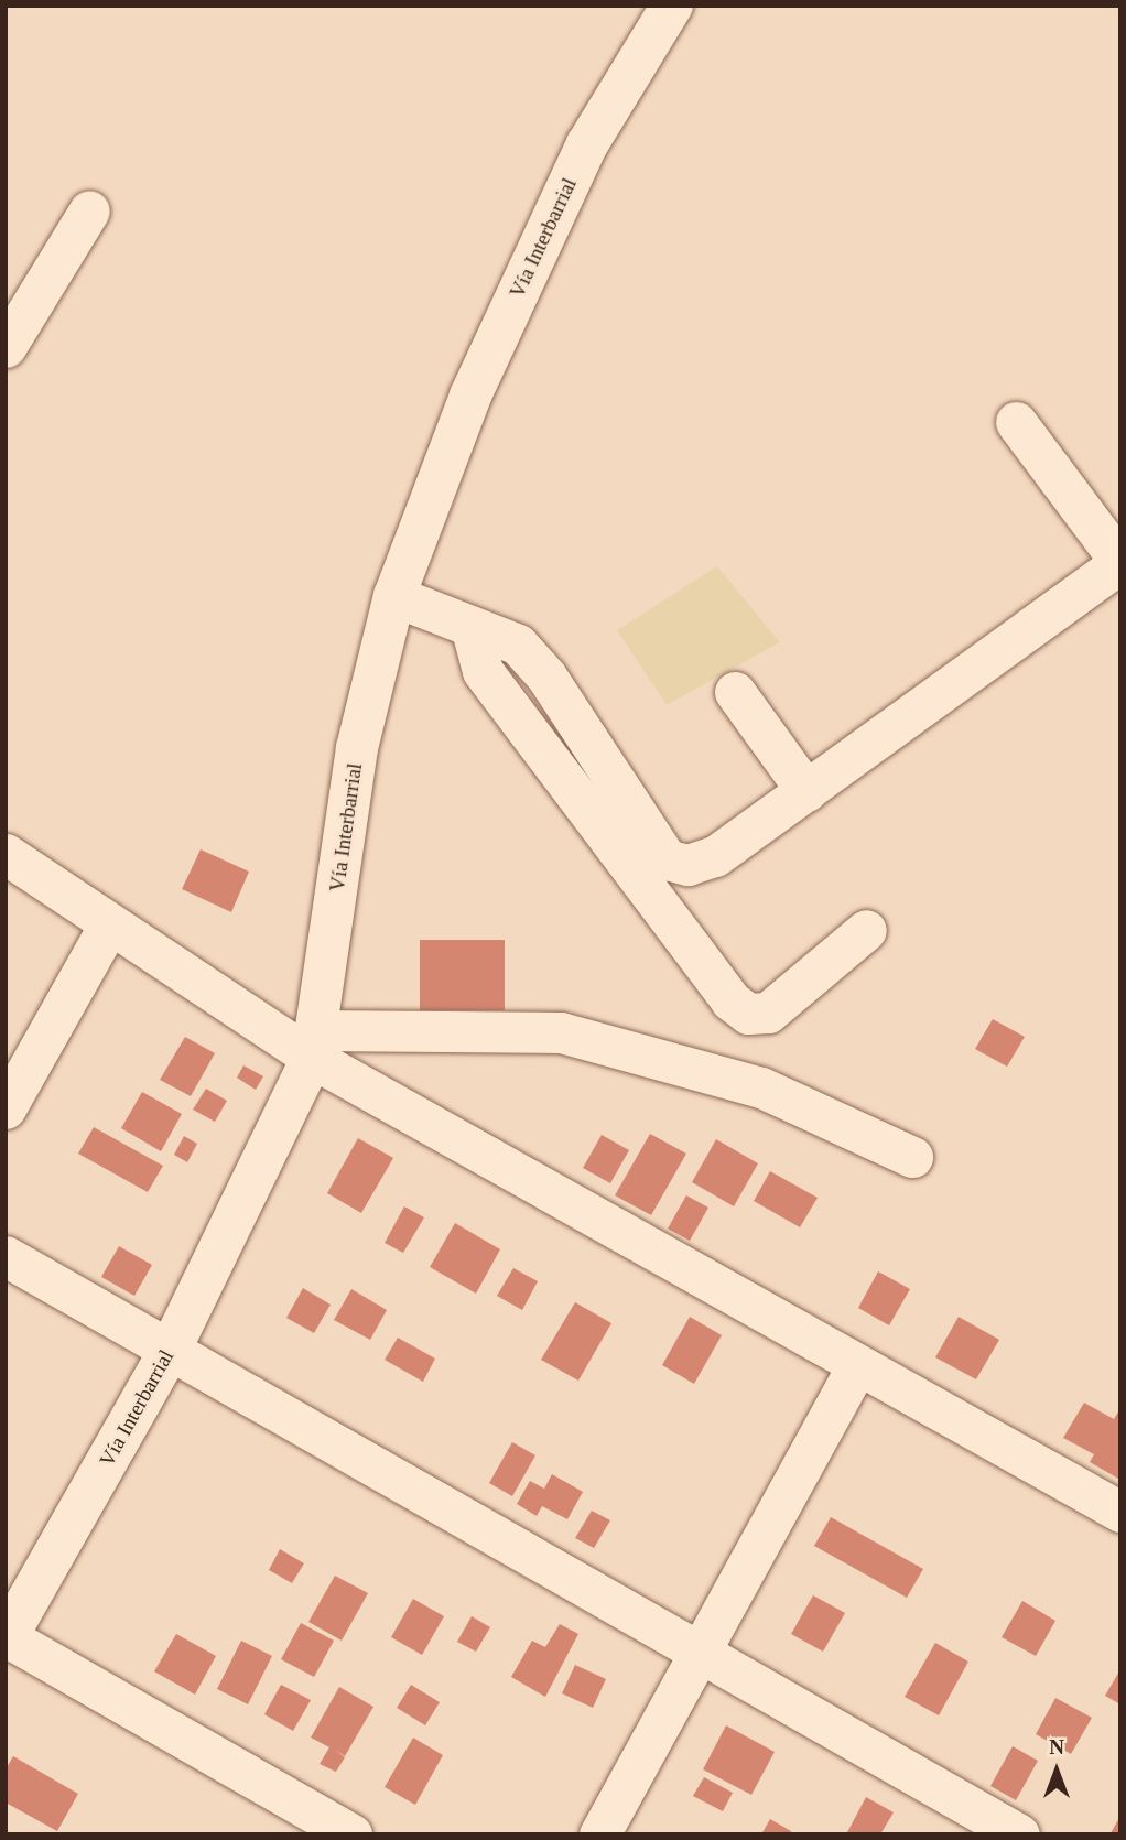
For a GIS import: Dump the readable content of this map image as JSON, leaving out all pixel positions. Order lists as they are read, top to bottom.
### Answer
{
  "streets": {
    "main road": ["Vía Interbarrial"]
  },
  "north": "top"
}
